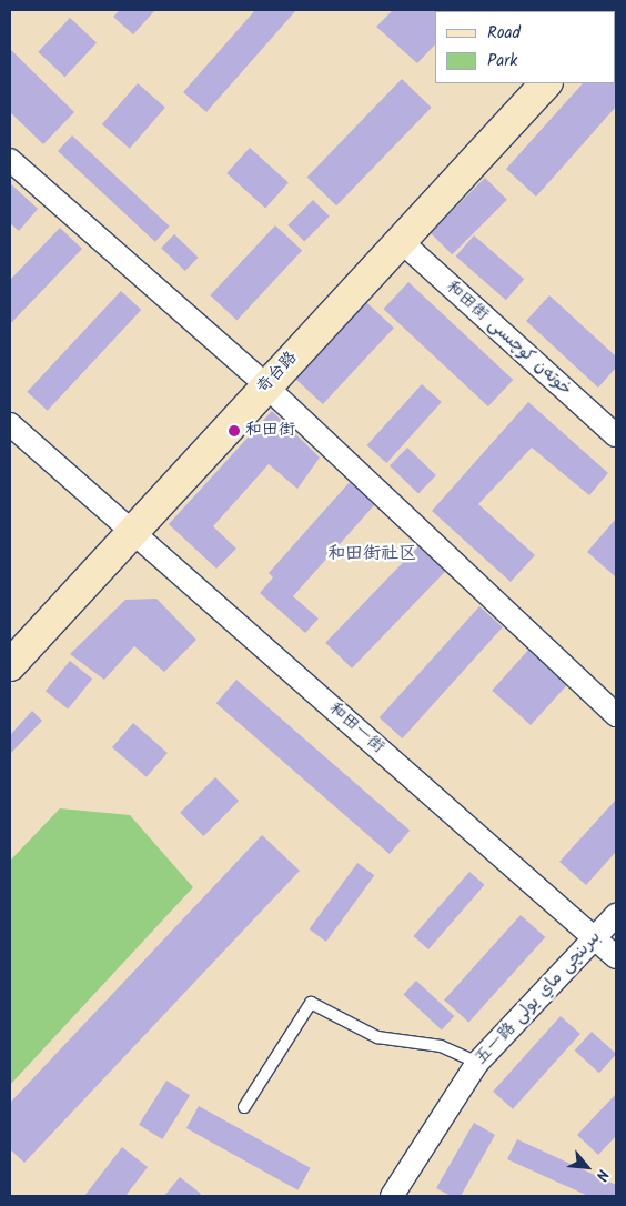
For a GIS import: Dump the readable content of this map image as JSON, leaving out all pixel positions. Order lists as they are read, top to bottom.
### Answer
{
  "streets": {
    "street": [
      "和田街 خوتەن كوچىسى",
      "奇台路",
      "和田一街",
      "五一路 بىرىنچى ماي يولى"
    ]
  },
  "crossings": [
    ["和田街 خوتەن كوچىسى", "奇台路"],
    ["奇台路", "和田一街"],
    ["和田一街", "五一路 بىرىنچى ماي يولى"]
  ],
  "districts": ["和田街社区"],
  "places": ["和田街"],
  "legend": ["Road", "Park"],
  "north": "bottom right"
}
